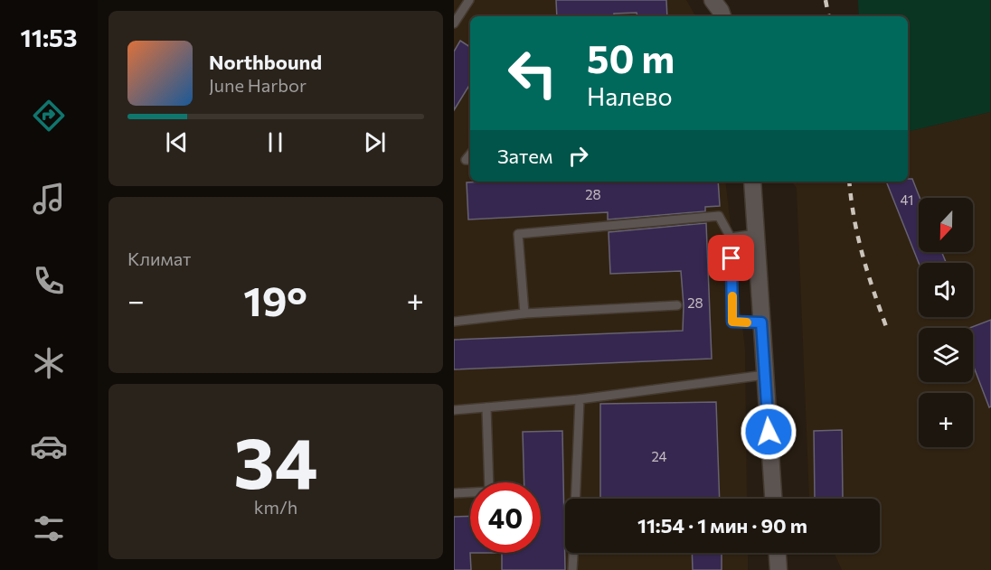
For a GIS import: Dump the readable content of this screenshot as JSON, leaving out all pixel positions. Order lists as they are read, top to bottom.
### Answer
{
  "house_numbers": [
    "28",
    "41",
    "28",
    "24"
  ],
  "north": "bottom",
  "page": {
    "tabs": "11:53",
    "turn": ["50 m", "Налево"],
    "song": ["Northbound", "June Harbor"],
    "then": "Затем",
    "tile": [
      "Климат",
      ["34", "km/h"]
    ],
    "map_buttons": "+",
    "heat": ["−", "19°", "+"],
    "limit": "40",
    "trip": "11:54 · 1 мин · 90 m"
  }
}
